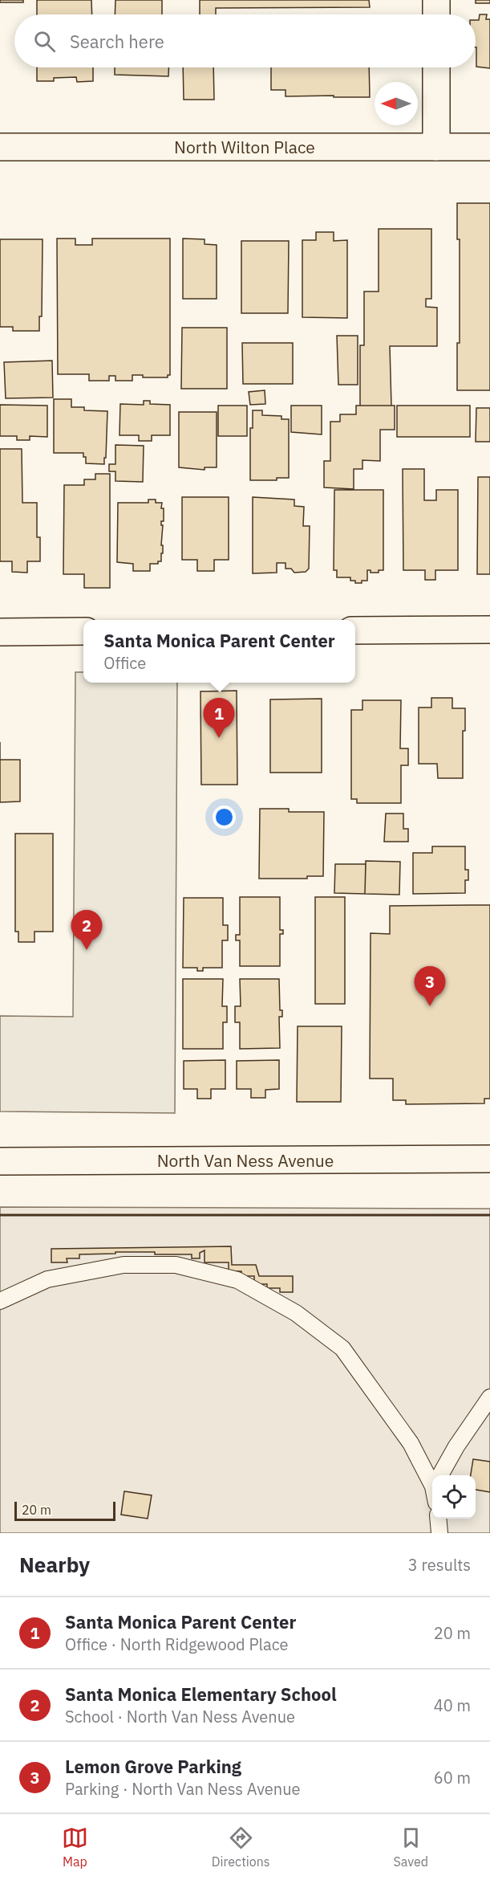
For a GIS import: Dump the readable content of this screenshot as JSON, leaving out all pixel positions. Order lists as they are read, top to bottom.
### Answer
{
  "streets": {
    "street": ["North Wilton Place", "North Van Ness Avenue"]
  },
  "scale_bar": "20 m",
  "north": "left",
  "page": {
    "search": "Search here",
    "popup": ["Santa Monica Parent Center", "Office"],
    "pins": ["1", "2", "3"],
    "scale": "20 m",
    "heading": ["Nearby", "3 results"],
    "list": [
      {
        "mark": "1",
        "name": "Santa Monica Parent Center",
        "note": "Office · North Ridgewood Place",
        "value": "20 m"
      },
      {
        "mark": "2",
        "name": "Santa Monica Elementary School",
        "note": "School · North Van Ness Avenue",
        "value": "40 m"
      },
      {
        "mark": "3",
        "name": "Lemon Grove Parking",
        "note": "Parking · North Van Ness Avenue",
        "value": "60 m"
      }
    ],
    "nav": ["Map", "Directions", "Saved"]
  }
}
